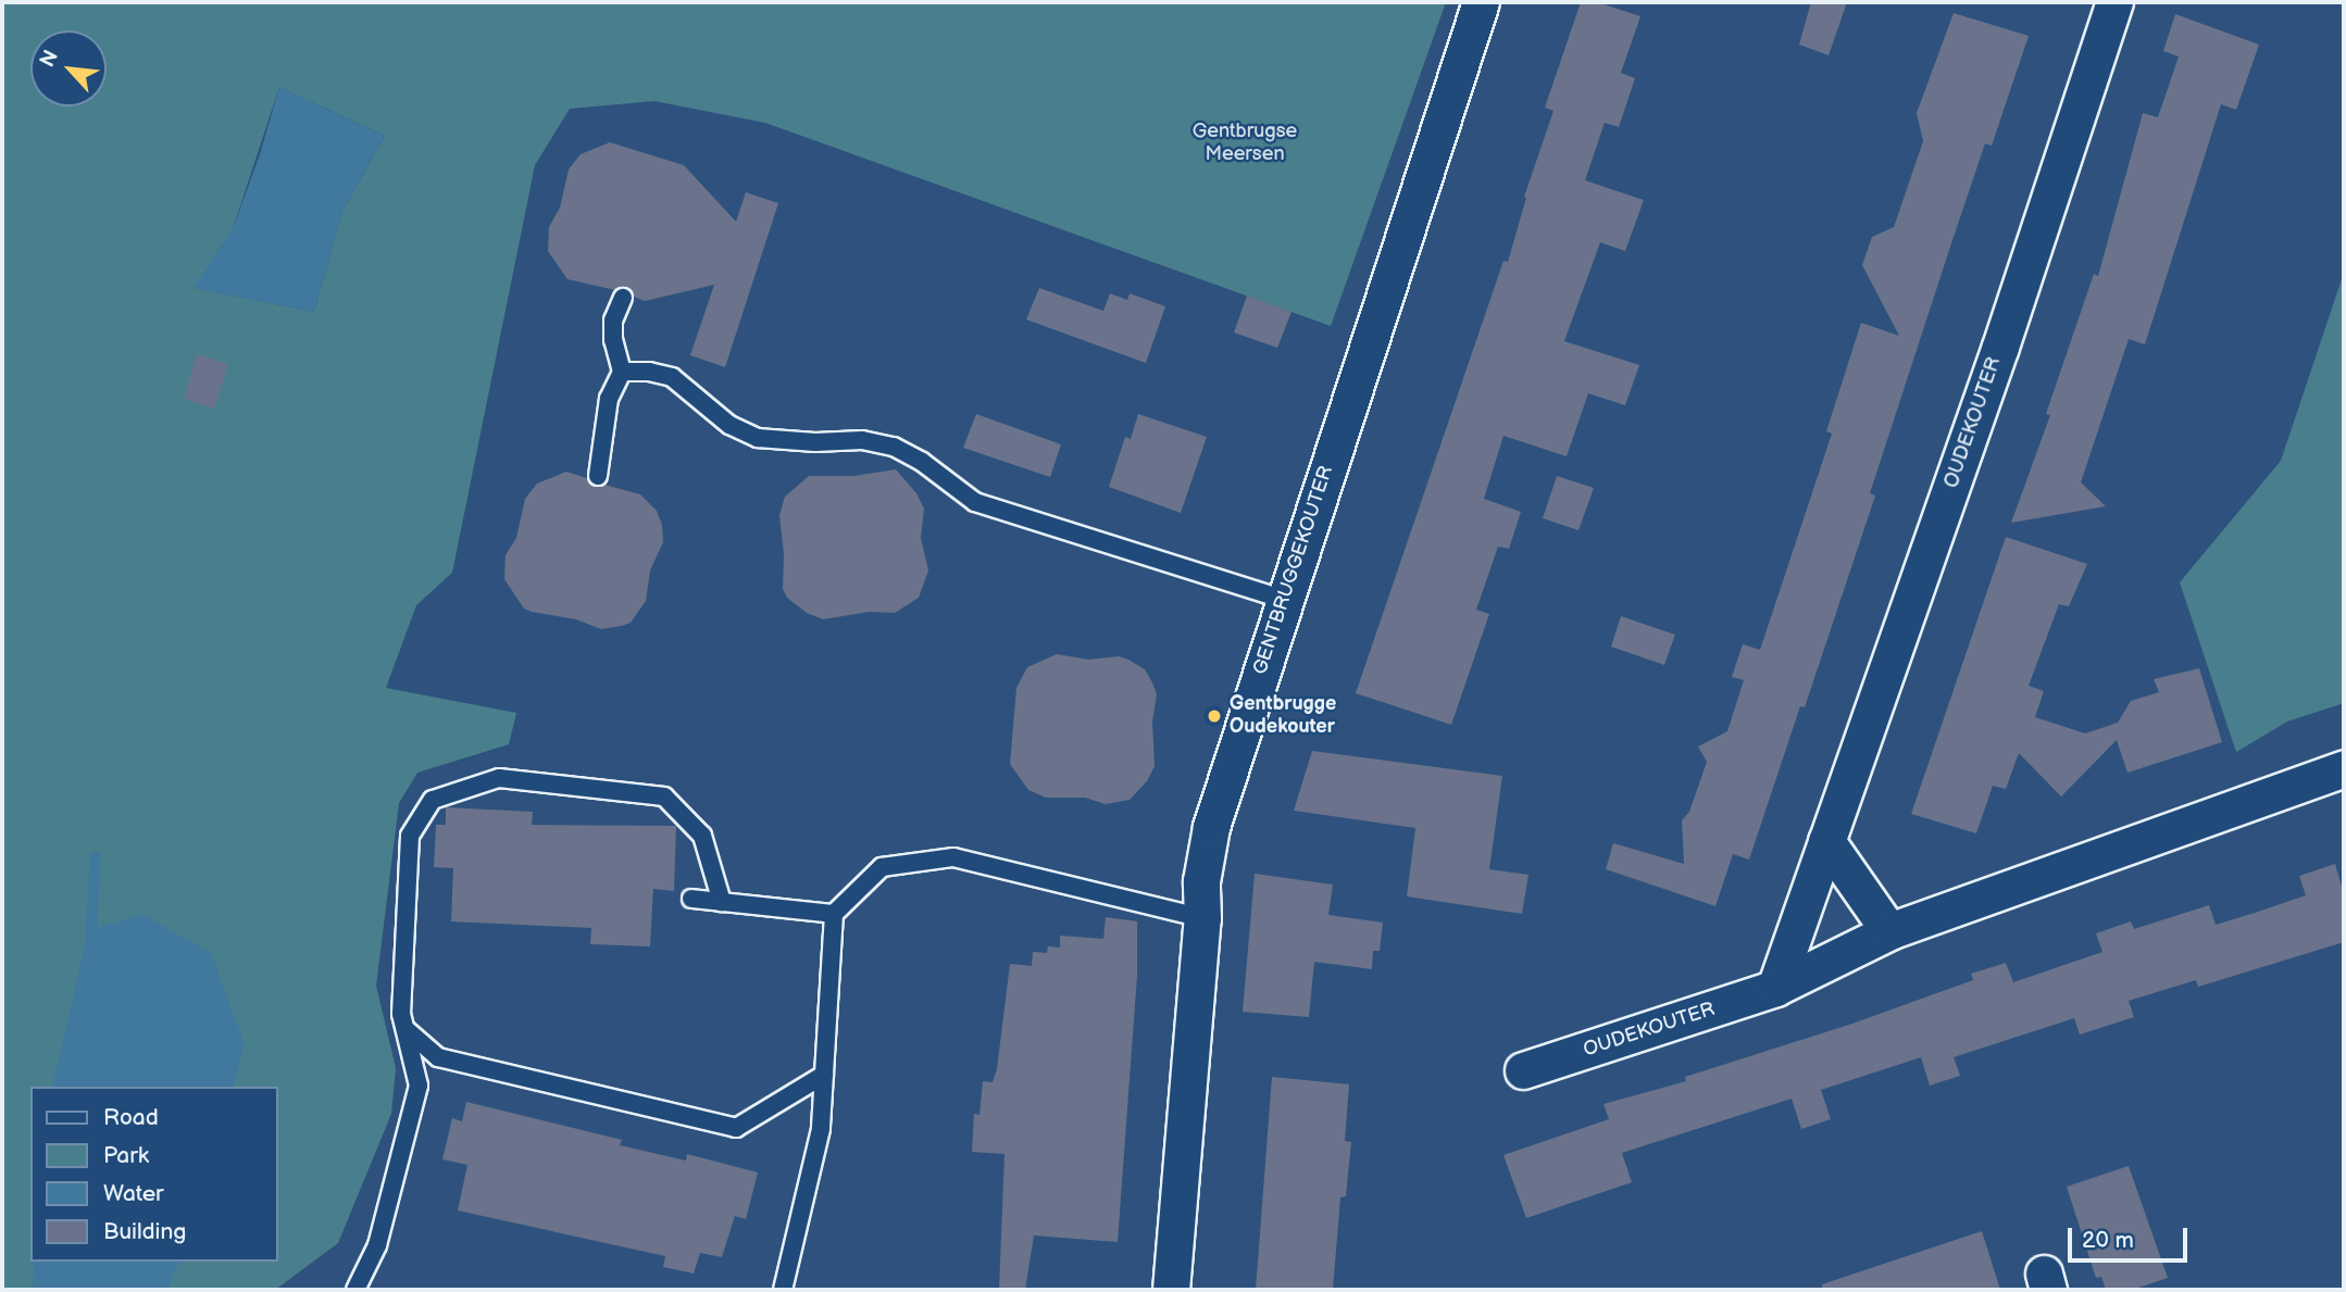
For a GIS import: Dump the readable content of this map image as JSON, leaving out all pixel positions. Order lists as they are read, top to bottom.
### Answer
{
  "streets": {
    "street": ["OUDEKOUTER", "GENTBRUGGEKOUTER"]
  },
  "parks": ["Gentbrugse Meersen"],
  "places": ["Gentbrugge Oudekouter"],
  "legend": [
    "Road",
    "Park",
    "Water",
    "Building"
  ],
  "scale_bar": "20 m",
  "north": "top left"
}
